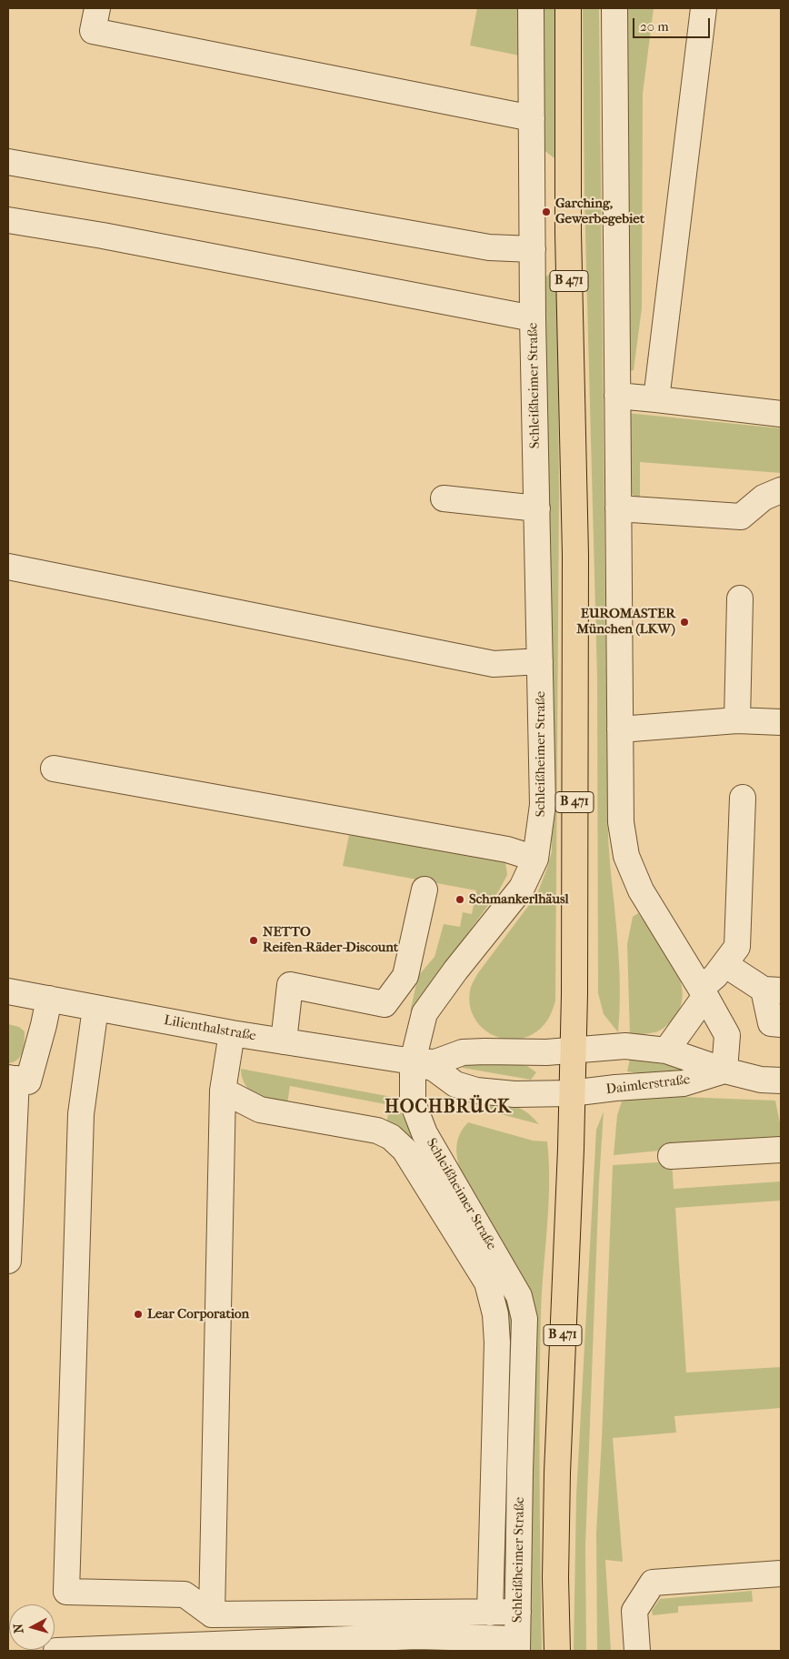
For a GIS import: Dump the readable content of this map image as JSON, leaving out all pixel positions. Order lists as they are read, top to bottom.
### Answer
{
  "streets": {
    "main road": ["B 471"],
    "street": ["Schleißheimer Straße", "Lilienthalstraße", "Daimlerstraße"]
  },
  "crossings": [
    ["B 471", "Lilienthalstraße"],
    ["B 471", "Daimlerstraße"],
    ["Schleißheimer Straße", "Lilienthalstraße"],
    ["Lilienthalstraße", "Daimlerstraße"]
  ],
  "districts": ["HOCHBRÜCK"],
  "places": [
    "Garching, Gewerbegebiet",
    "EUROMASTER München (LKW)",
    "Schmankerlhäusl",
    "NETTO Reifen-Räder-Discount",
    "Lear Corporation"
  ],
  "scale_bar": "20 m",
  "north": "left"
}
